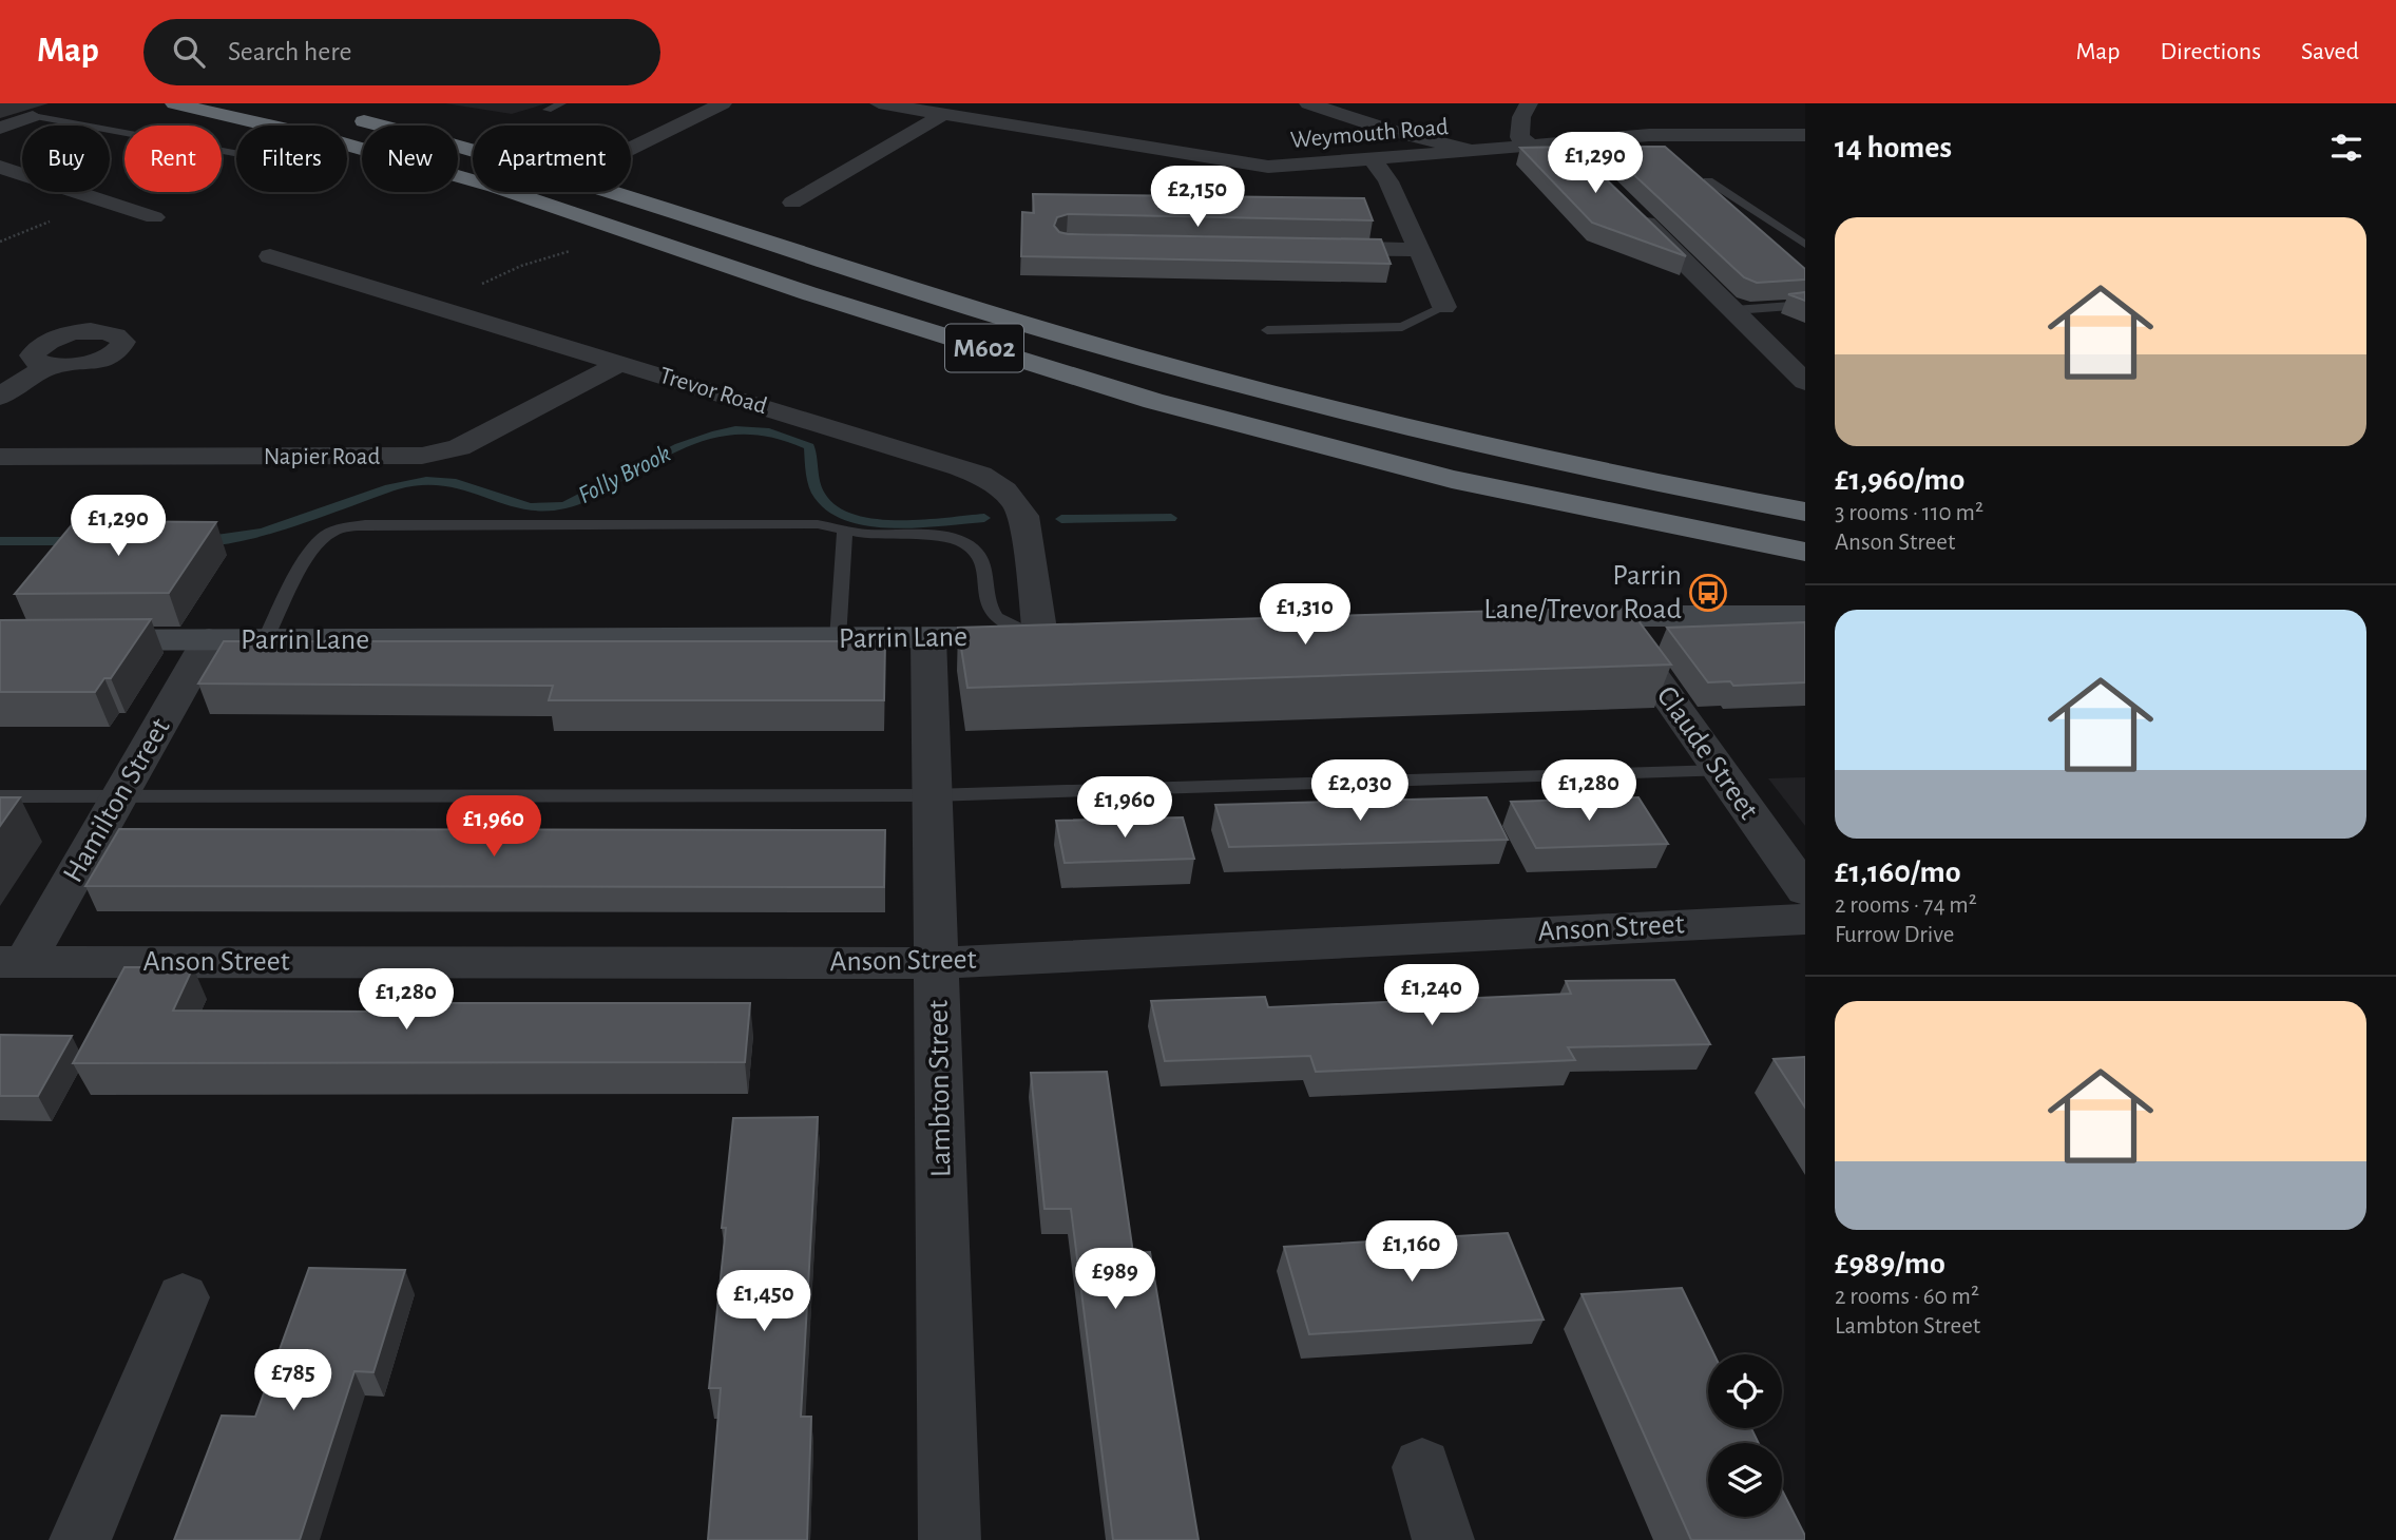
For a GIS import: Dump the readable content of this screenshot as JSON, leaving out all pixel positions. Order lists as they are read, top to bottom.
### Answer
{
  "streets": {
    "highway": ["M602"],
    "main road": ["Parrin Lane"],
    "street": [
      "Weymouth Road",
      "Trevor Road",
      "Napier Road",
      "Claude Street",
      "Hamilton Street",
      "Anson Street",
      "Lambton Street"
    ]
  },
  "crossings": [
    ["Trevor Road", "Napier Road"],
    ["Trevor Road", "Parrin Lane"],
    ["Parrin Lane", "Hamilton Street"],
    ["Parrin Lane", "Lambton Street"],
    ["Hamilton Street", "Anson Street"],
    ["Anson Street", "Lambton Street"]
  ],
  "water": ["Folly Brook"],
  "places": {
    "bus stop": ["Parrin Lane/Trevor Road"]
  },
  "page": {
    "header": "Map",
    "search": "Search here",
    "nav": ["Map", "Directions", "Saved"],
    "heading": "14 homes",
    "chip": [
      "Buy",
      "Rent",
      "Filters",
      "New",
      "Apartment"
    ],
    "price": [
      "£1,290",
      "£2,150",
      "£1,290",
      "£1,310",
      "£2,030",
      "£1,280",
      "£1,960",
      "£1,960",
      "£1,240",
      "£1,280",
      "£1,160",
      "£989",
      "£1,450",
      "£785"
    ],
    "list": [
      {
        "name": "£1,960/mo",
        "note": "3 rooms · 110 m² · Anson Street"
      },
      {
        "name": "£1,160/mo",
        "note": "2 rooms · 74 m² · Furrow Drive"
      },
      {
        "name": "£989/mo",
        "note": "2 rooms · 60 m² · Lambton Street"
      }
    ]
  }
}
